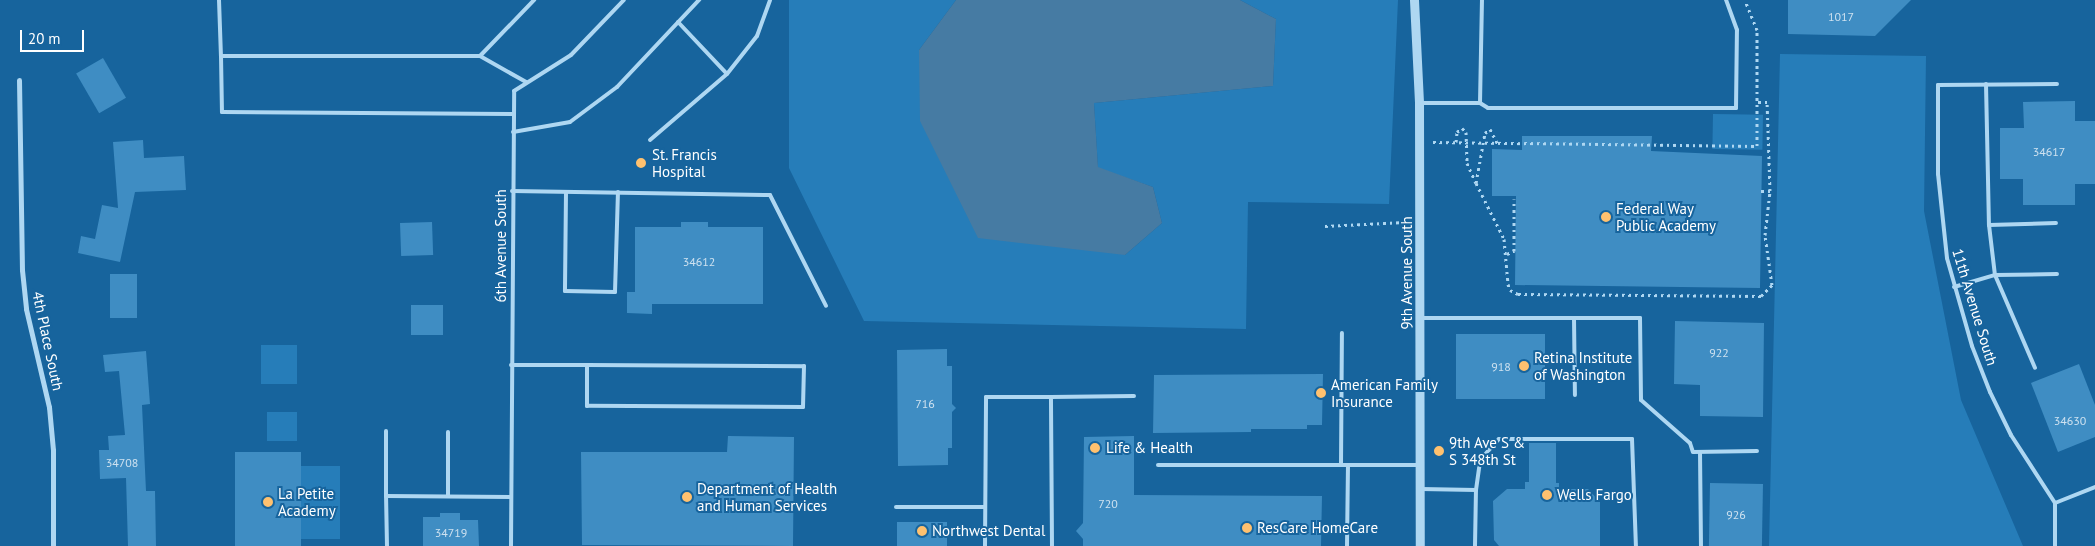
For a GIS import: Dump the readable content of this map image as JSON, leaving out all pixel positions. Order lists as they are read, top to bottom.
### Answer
{
  "streets": {
    "street": ["9th Avenue South", "4th Place South"],
    "lane": ["6th Avenue South", "11th Avenue South"]
  },
  "places": [
    "St. Francis Hospital",
    "Federal Way Public Academy",
    "Retina Institute of Washington",
    "American Family Insurance",
    "Life & Health",
    "9th Ave S & S 348th St",
    "Wells Fargo",
    "Department of Health and Human Services",
    "La Petite Academy",
    "ResCare HomeCare",
    "Northwest Dental"
  ],
  "house_numbers": [
    "1017",
    "34617",
    "34612",
    "922",
    "918",
    "716",
    "34630",
    "34708",
    "720",
    "926",
    "34719"
  ],
  "scale_bar": "20 m"
}
